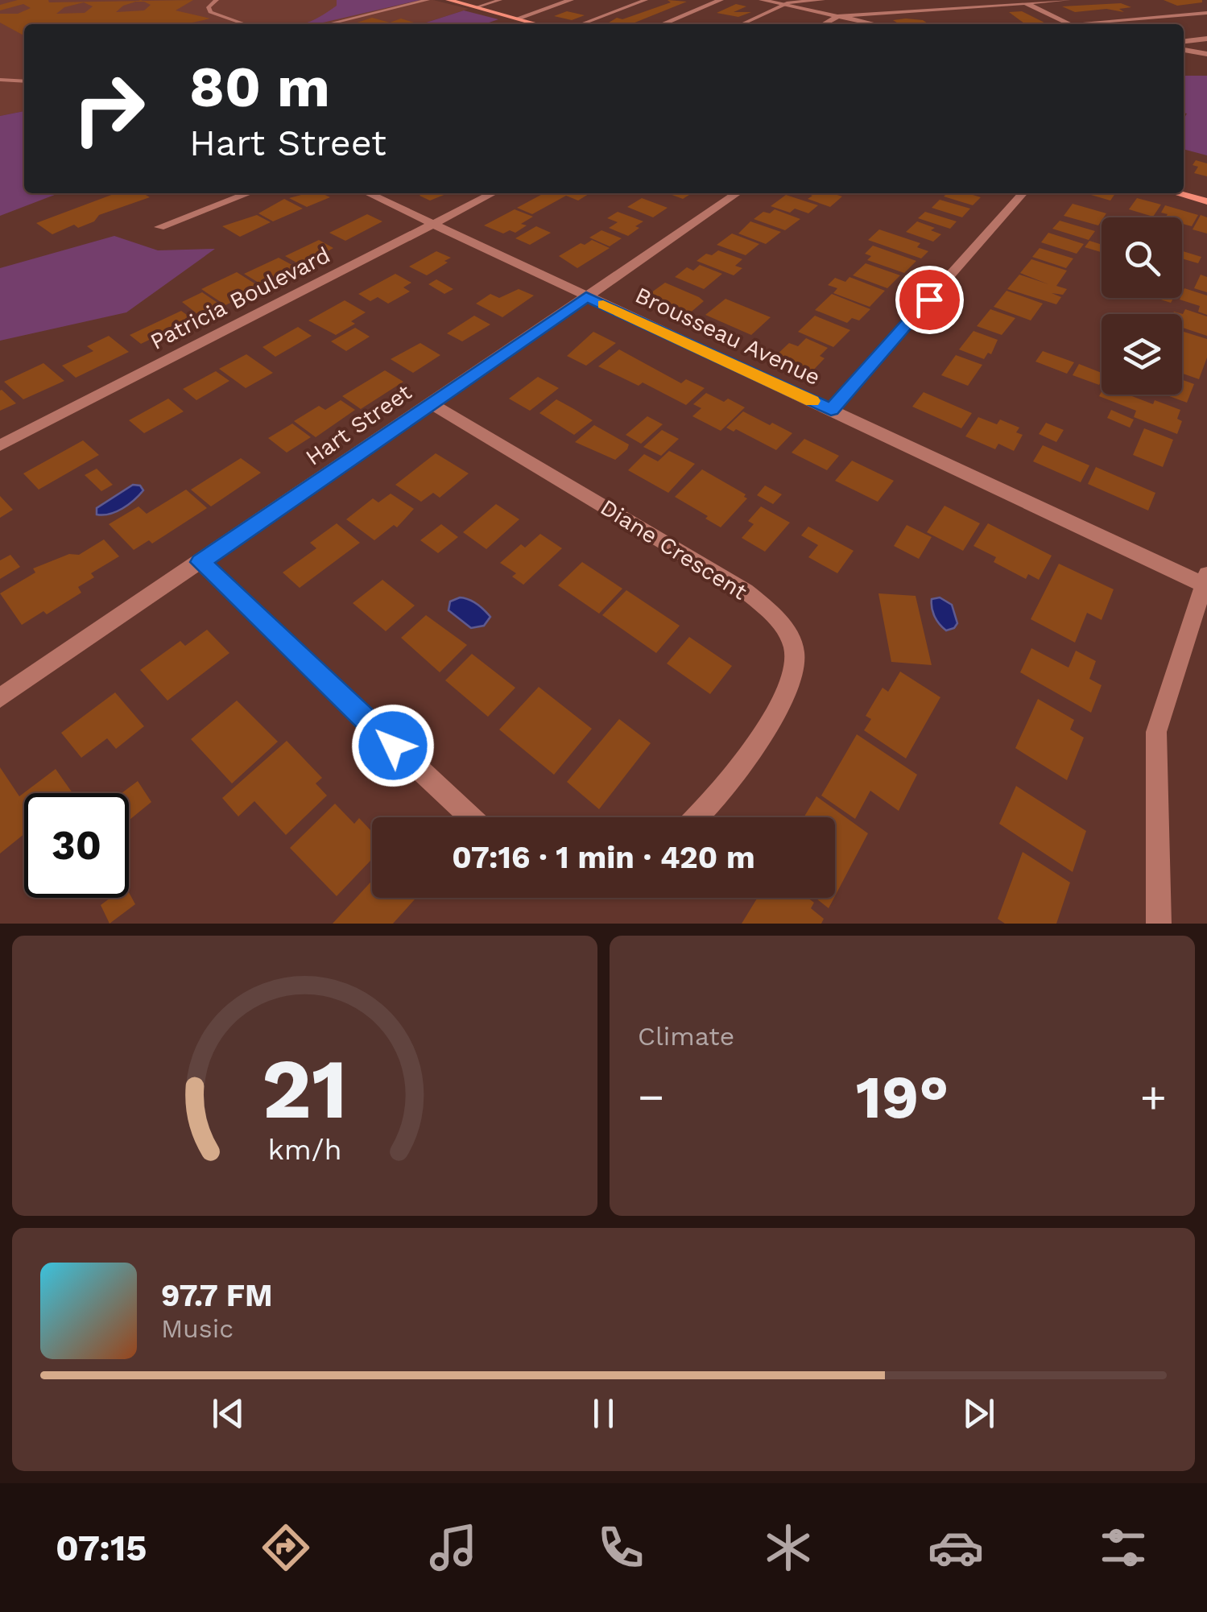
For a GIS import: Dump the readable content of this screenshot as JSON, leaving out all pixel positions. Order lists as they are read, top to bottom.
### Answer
{
  "streets": {
    "street": [
      "Patricia Boulevard",
      "Brousseau Avenue",
      "Hart Street",
      "Diane Crescent"
    ]
  },
  "crossings": [
    ["Patricia Boulevard", "Brousseau Avenue"],
    ["Brousseau Avenue", "Hart Street"],
    ["Hart Street", "Diane Crescent"]
  ],
  "page": {
    "turn": ["80 m", "Hart Street"],
    "limit": "30",
    "trip": "07:16 · 1 min · 420 m",
    "tile": "Climate",
    "heat": ["−", "19°", "+"],
    "song": ["97.7 FM", "Music"],
    "tabs": "07:15",
    "gauge": ["21", "km/h"]
  }
}
